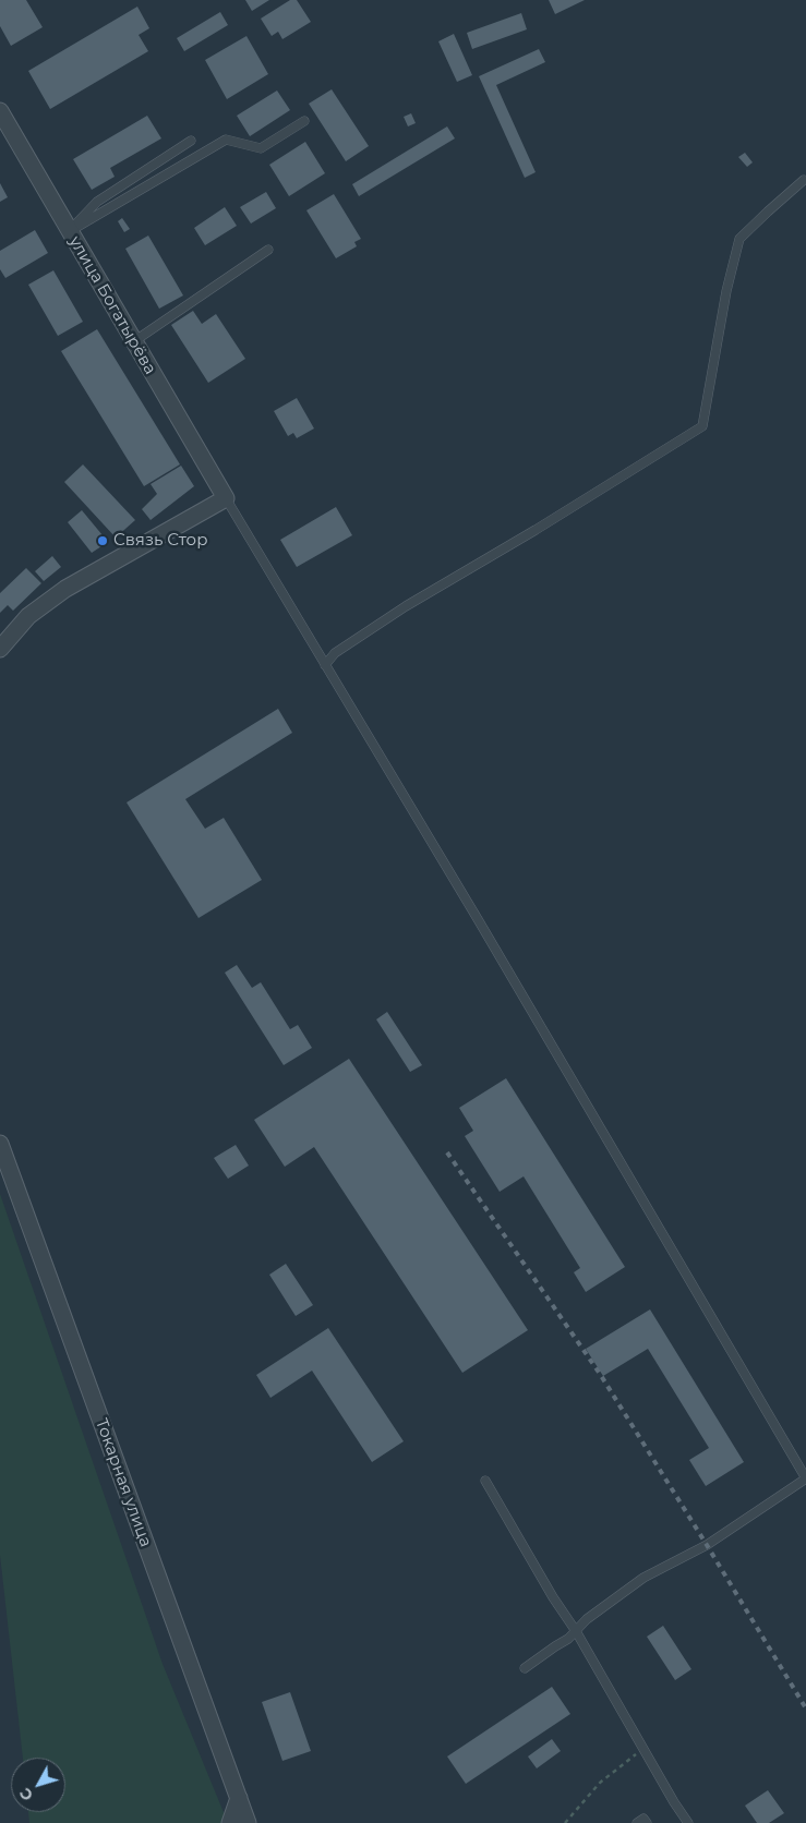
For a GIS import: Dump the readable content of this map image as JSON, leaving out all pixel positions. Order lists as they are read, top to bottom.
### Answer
{
  "streets": {
    "street": ["улица Богатырёва", "Токарная улица"]
  },
  "places": ["Связь Стор"],
  "north": "bottom left"
}
